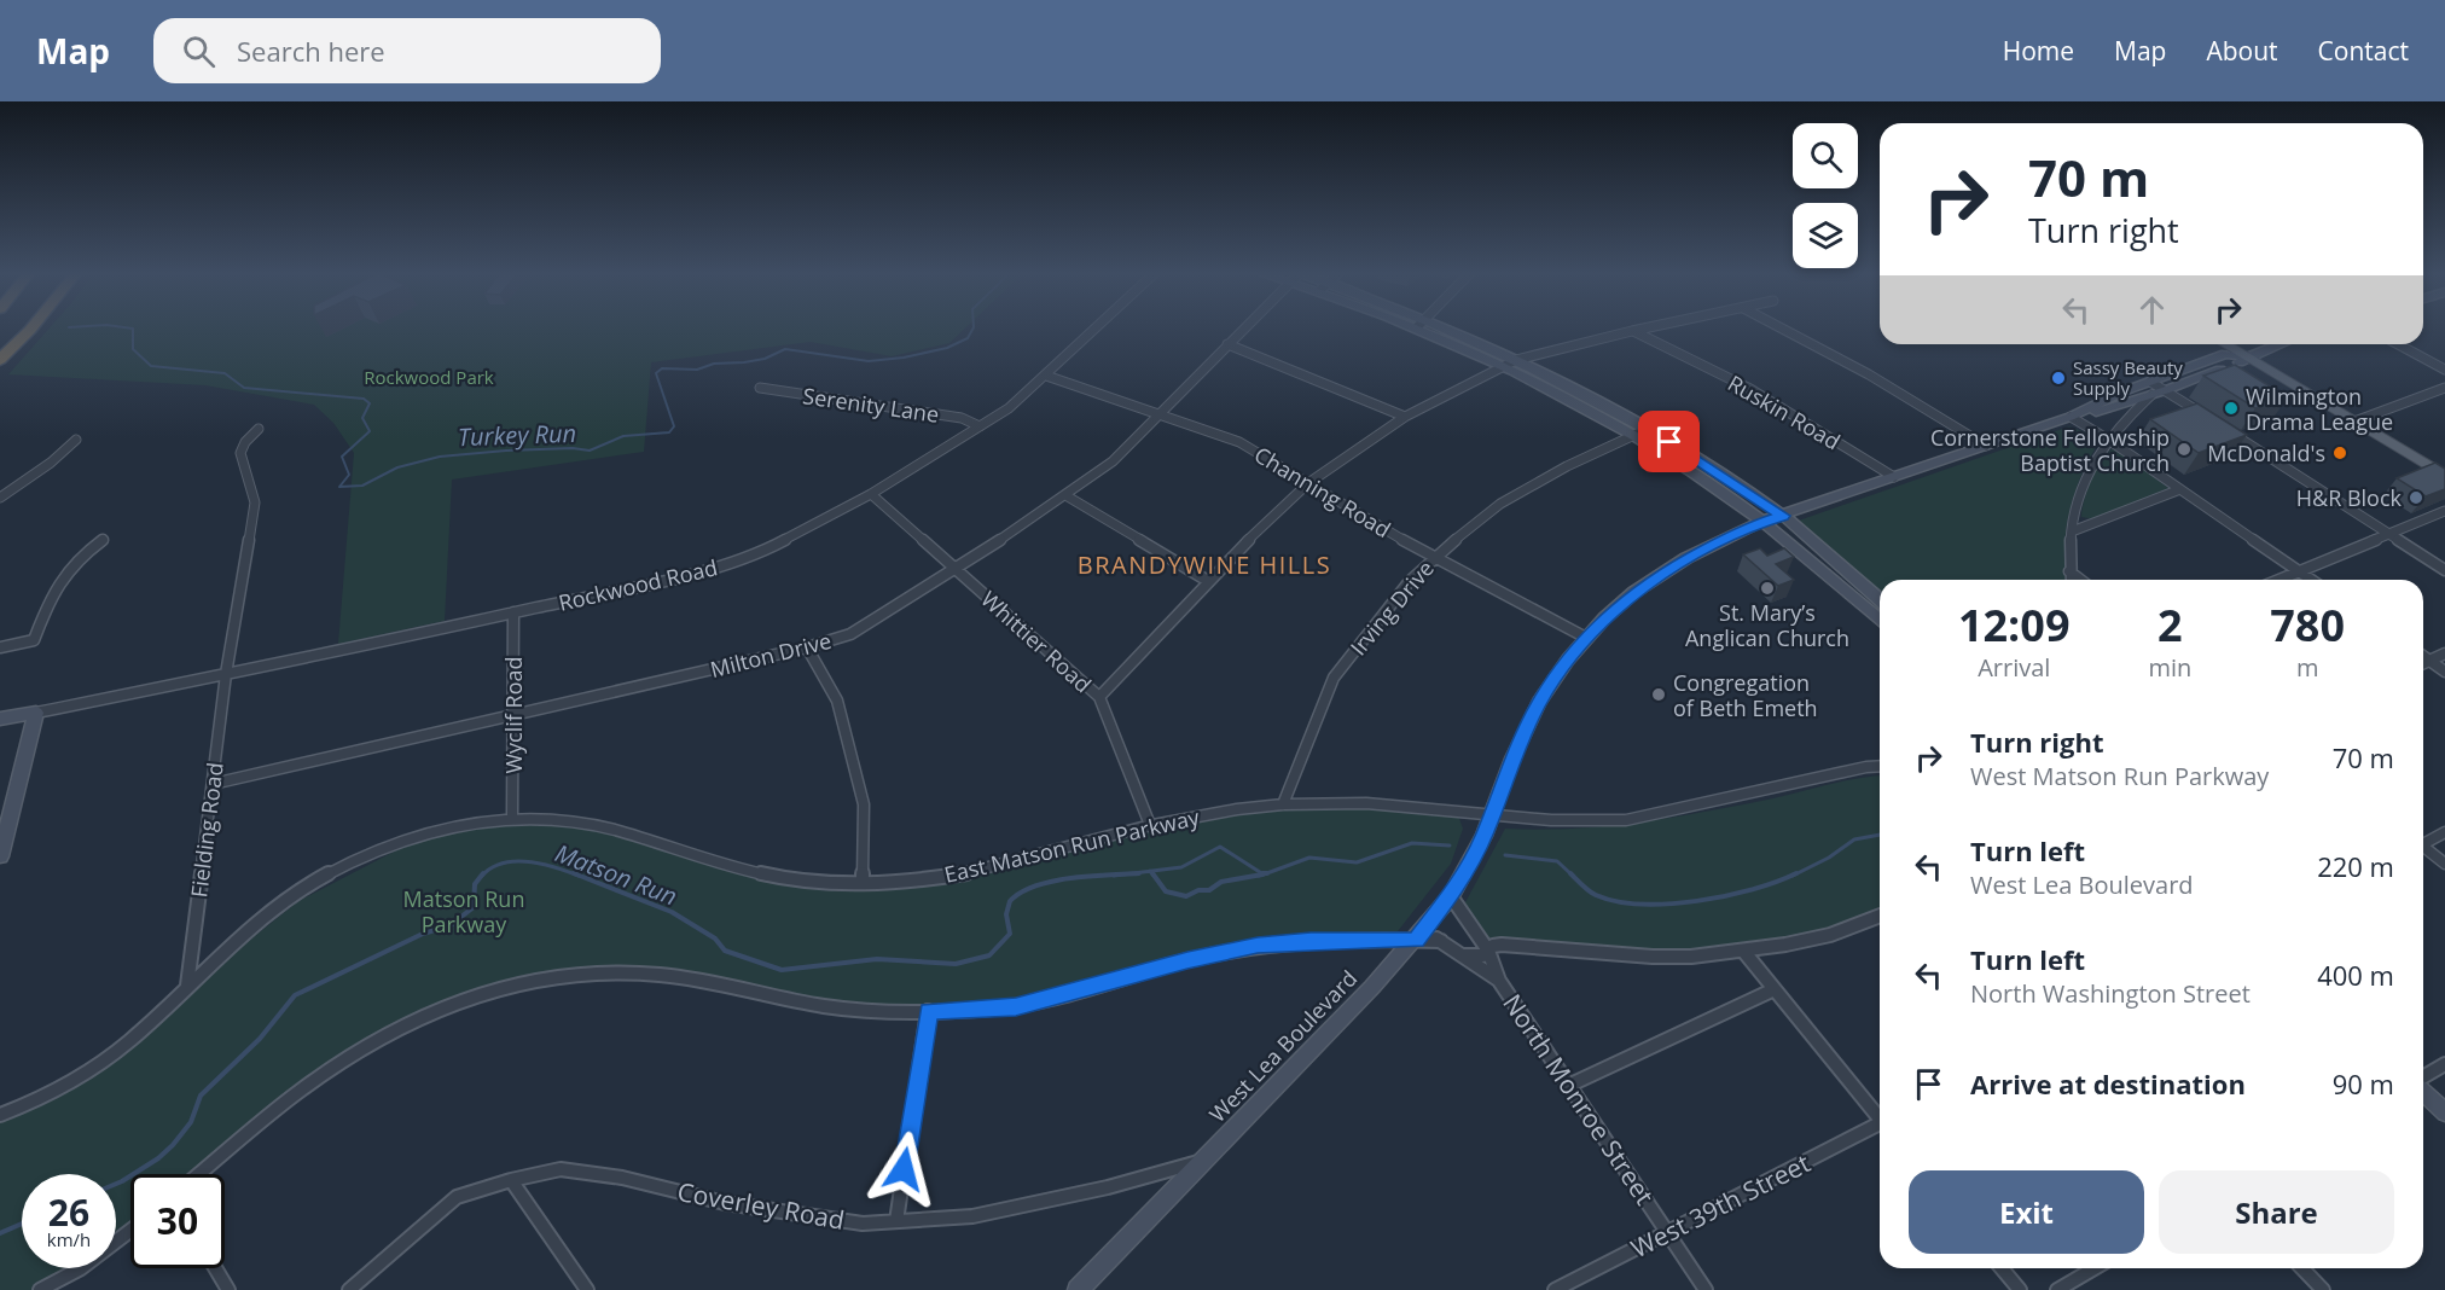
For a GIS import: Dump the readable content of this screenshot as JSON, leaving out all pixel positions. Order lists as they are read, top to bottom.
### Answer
{
  "streets": {
    "street": [
      "Serenity Lane",
      "Ruskin Road",
      "Channing Road",
      "Rockwood Road",
      "Irving Drive",
      "Whittier Road",
      "Milton Drive",
      "Wyclif Road",
      "Fielding Road",
      "East Matson Run Parkway",
      "West Lea Boulevard",
      "North Monroe Street",
      "Coverley Road",
      "West 39th Street"
    ]
  },
  "crossings": [
    ["Serenity Lane", "Rockwood Road"],
    ["Ruskin Road", "West Lea Boulevard"],
    ["Channing Road", "Rockwood Road"],
    ["Channing Road", "Irving Drive"],
    ["Channing Road", "Milton Drive"],
    ["Channing Road", "West Lea Boulevard"],
    ["Rockwood Road", "Whittier Road"],
    ["Rockwood Road", "Wyclif Road"],
    ["Rockwood Road", "Fielding Road"],
    ["Irving Drive", "East Matson Run Parkway"],
    ["Whittier Road", "Milton Drive"],
    ["Whittier Road", "East Matson Run Parkway"],
    ["Milton Drive", "Wyclif Road"],
    ["Milton Drive", "Fielding Road"],
    ["Wyclif Road", "East Matson Run Parkway"],
    ["Fielding Road", "East Matson Run Parkway"],
    ["East Matson Run Parkway", "West Lea Boulevard"],
    ["West Lea Boulevard", "Coverley Road"],
    ["North Monroe Street", "West 39th Street"]
  ],
  "districts": ["BRANDYWINE HILLS"],
  "water": ["Turkey Run", "Matson Run"],
  "parks": ["Rockwood Park", "Matson Run Parkway"],
  "places": [
    "Sassy Beauty Supply",
    "Wilmington Drama League",
    "Cornerstone Fellowship Baptist Church",
    "McDonald's",
    "H&R Block",
    "St. Mary’s Anglican Church",
    "Congregation of Beth Emeth"
  ],
  "page": {
    "header": "Map",
    "search": "Search here",
    "nav": [
      "Home",
      "Map",
      "About",
      "Contact"
    ],
    "turn": ["70 m", "Turn right"],
    "eta": [
      "12:09",
      "Arrival",
      "2",
      "min",
      "780",
      "m"
    ],
    "list": [
      {
        "name": "Turn right",
        "note": "West Matson Run Parkway",
        "value": "70 m"
      },
      {
        "name": "Turn left",
        "note": "West Lea Boulevard",
        "value": "220 m"
      },
      {
        "name": "Turn left",
        "note": "North Washington Street",
        "value": "400 m"
      },
      {
        "name": "Arrive at destination",
        "value": "90 m"
      }
    ],
    "buttons": ["Exit", "Share"],
    "speed": "26 km/h",
    "limit": "30"
  }
}
